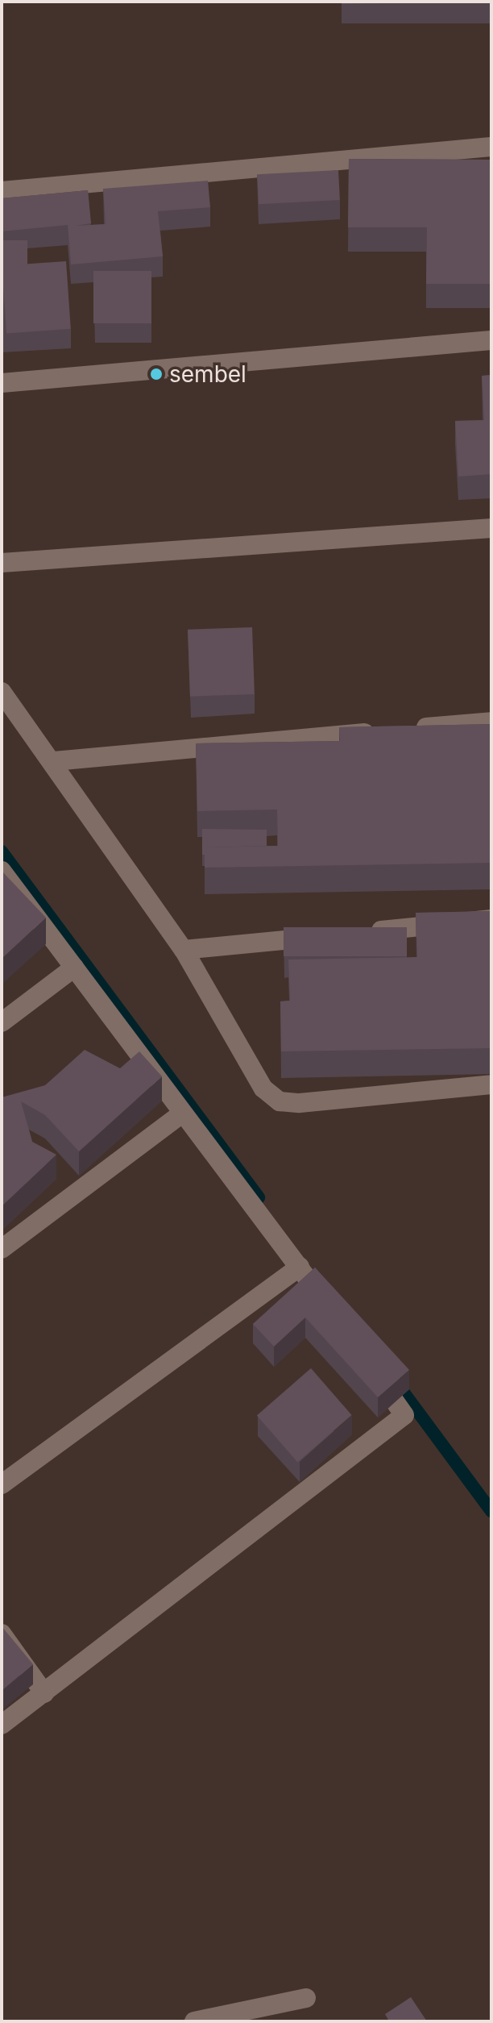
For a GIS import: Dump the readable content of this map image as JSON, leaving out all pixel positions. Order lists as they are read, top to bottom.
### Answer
{
  "places": ["sembel"]
}
